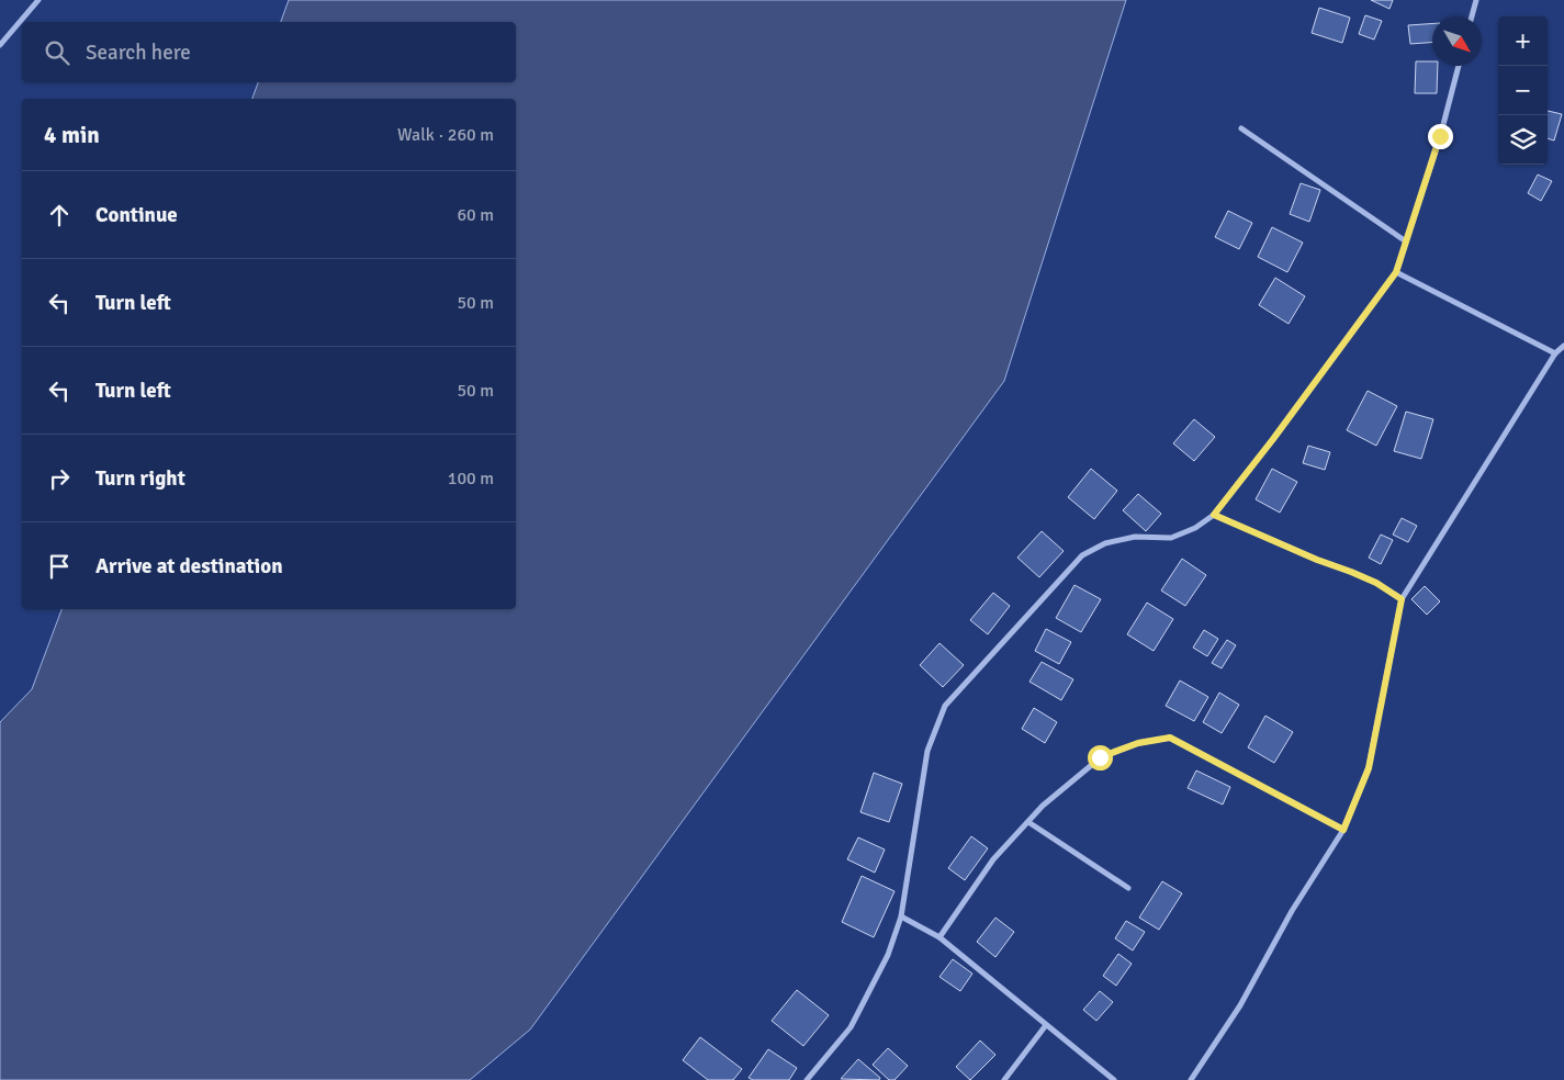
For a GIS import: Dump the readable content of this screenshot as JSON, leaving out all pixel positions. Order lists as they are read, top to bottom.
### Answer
{
  "north": "bottom right",
  "page": {
    "map_buttons": ["+", "−"],
    "search": "Search here",
    "heading": ["4 min", "Walk · 260 m"],
    "list": [
      ["Continue", "60 m"],
      ["Turn left", "50 m"],
      ["Turn left", "50 m"],
      ["Turn right", "100 m"],
      "Arrive at destination"
    ]
  }
}
